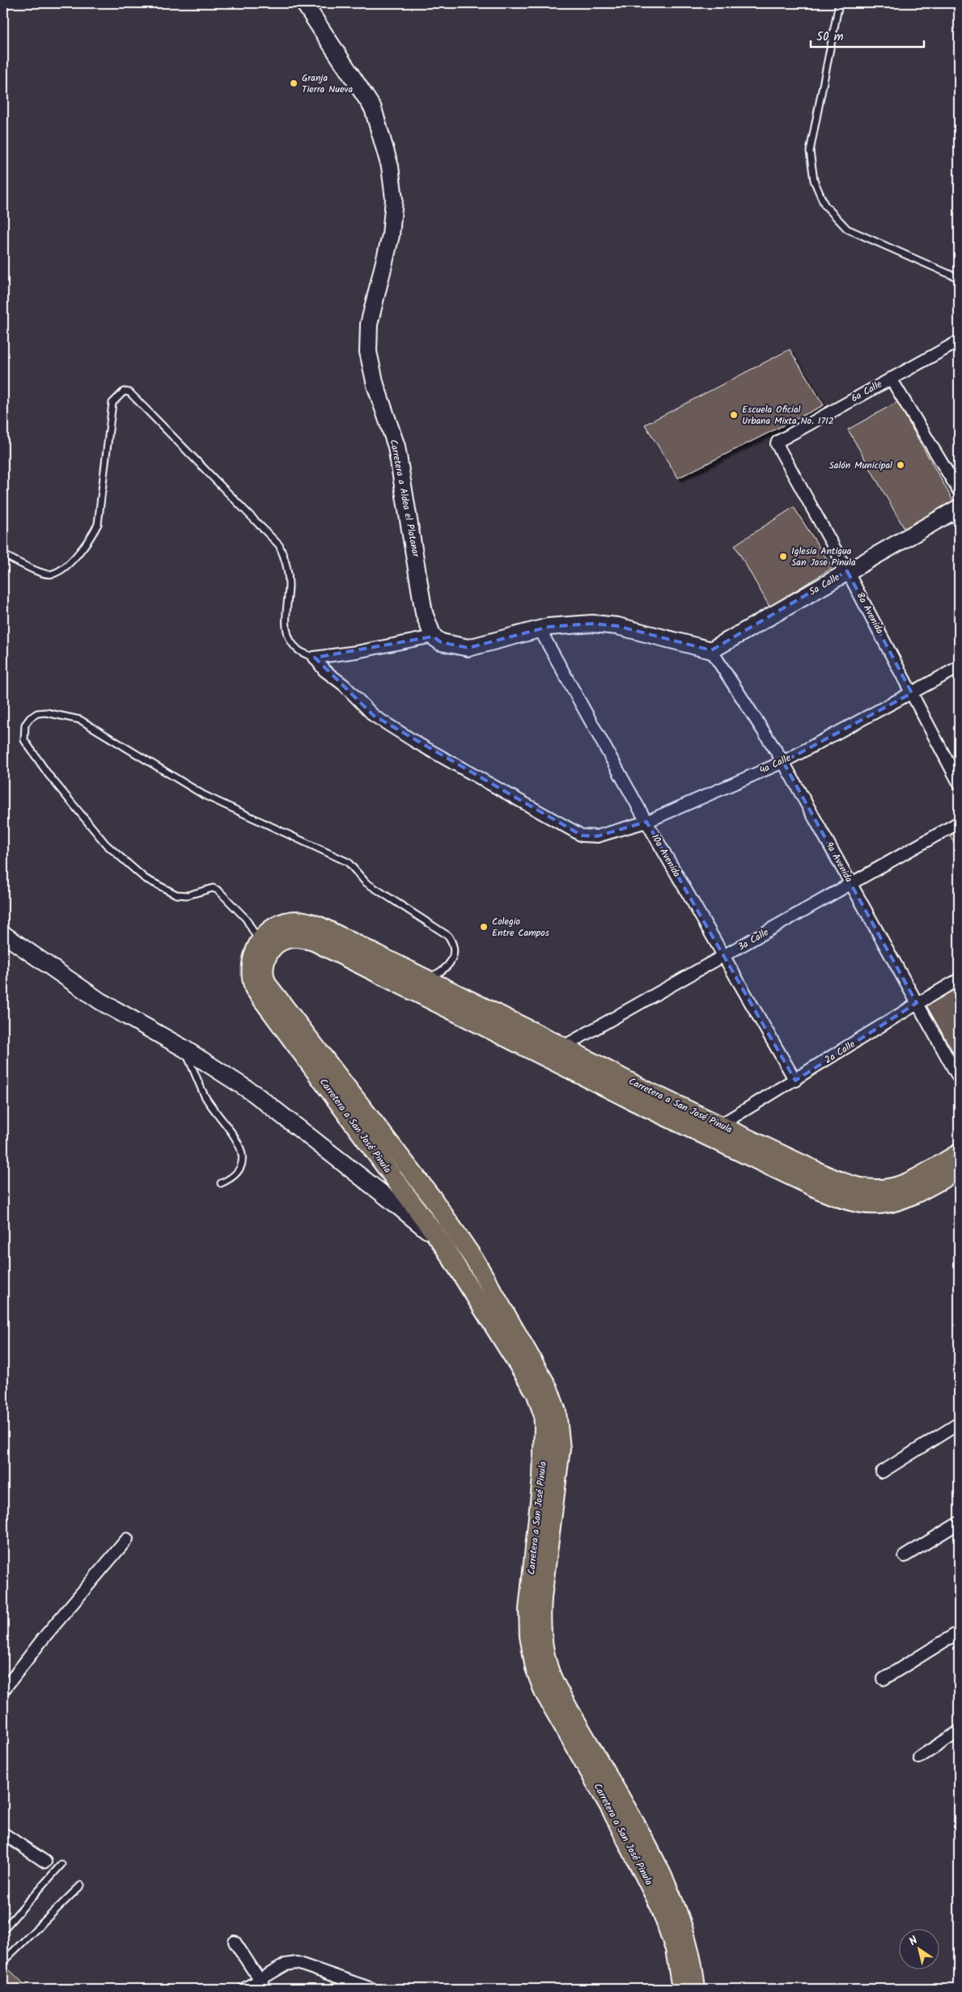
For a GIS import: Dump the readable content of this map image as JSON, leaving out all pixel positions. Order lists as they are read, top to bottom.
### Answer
{
  "streets": {
    "main road": ["Carretera a San José Pinula"],
    "street": [
      "6a Calle",
      "Carretera a Aldea el Platanar",
      "5a Calle",
      "8a Avenida",
      "4a Calle",
      "10a Avenida",
      "9a Avenida",
      "3a Calle",
      "2a Calle"
    ]
  },
  "crossings": [
    ["6a Calle", "8a Avenida"],
    ["5a Calle", "8a Avenida"],
    ["5a Calle", "9a Avenida"],
    ["8a Avenida", "4a Calle"],
    ["4a Calle", "10a Avenida"],
    ["4a Calle", "9a Avenida"],
    ["10a Avenida", "3a Calle"],
    ["10a Avenida", "2a Calle"],
    ["9a Avenida", "3a Calle"],
    ["9a Avenida", "2a Calle"],
    ["3a Calle", "Carretera a San José Pinula"],
    ["2a Calle", "Carretera a San José Pinula"]
  ],
  "places": [
    "Granja Tierra Nueva",
    "Escuela Oficial Urbana Mixta No. 1712",
    "Salón Municipal",
    "Iglesia Antigua San Jose Pinula",
    "Colegio Entre Campos"
  ],
  "scale_bar": "50 m",
  "north": "top left"
}
